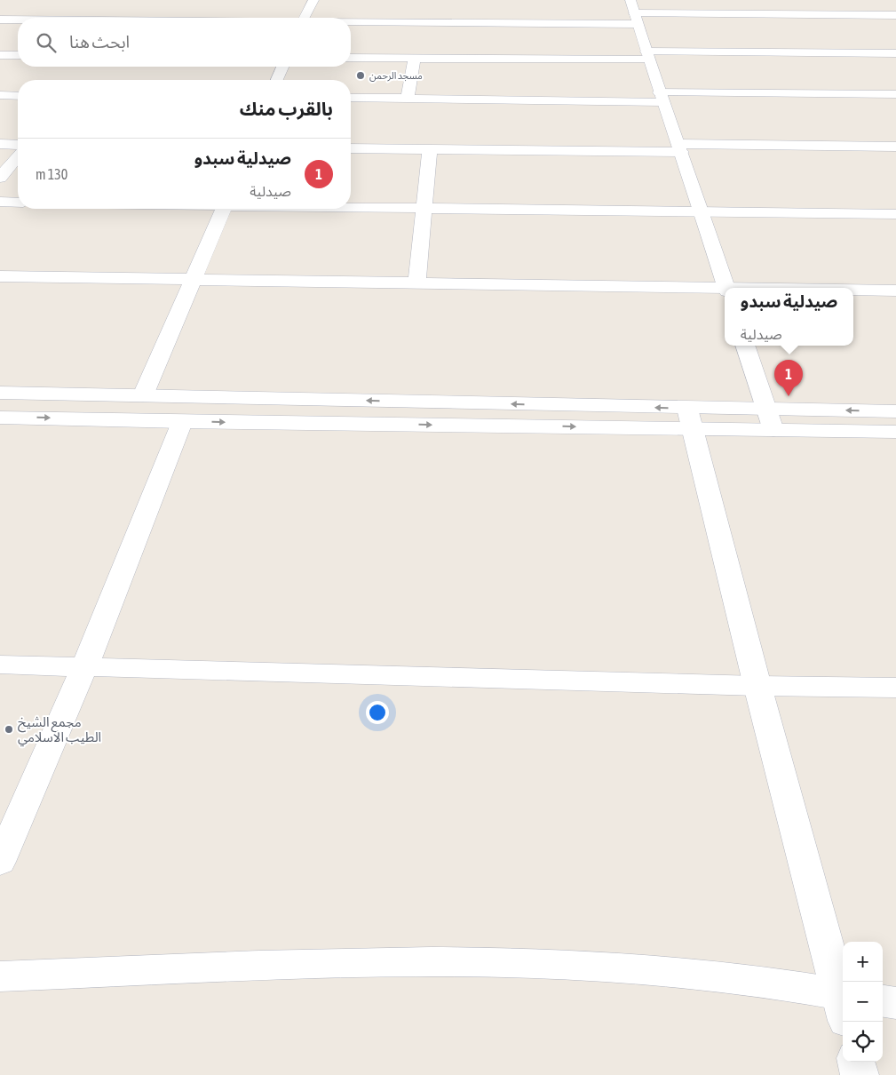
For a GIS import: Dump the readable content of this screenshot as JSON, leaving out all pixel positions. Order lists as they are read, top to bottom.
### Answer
{
  "places": ["مسجد الرحمن", "مجمع الشيخ الطيب الاسلامي"],
  "page": {
    "search": "ابحث هنا",
    "heading": "بالقرب منك",
    "list": [
      {
        "mark": "1",
        "name": "صيدلية سبدو",
        "note": "صيدلية",
        "value": "130 m"
      }
    ],
    "popup": ["صيدلية سبدو", "صيدلية"],
    "pins": "1",
    "map_buttons": ["+", "−"]
  }
}
